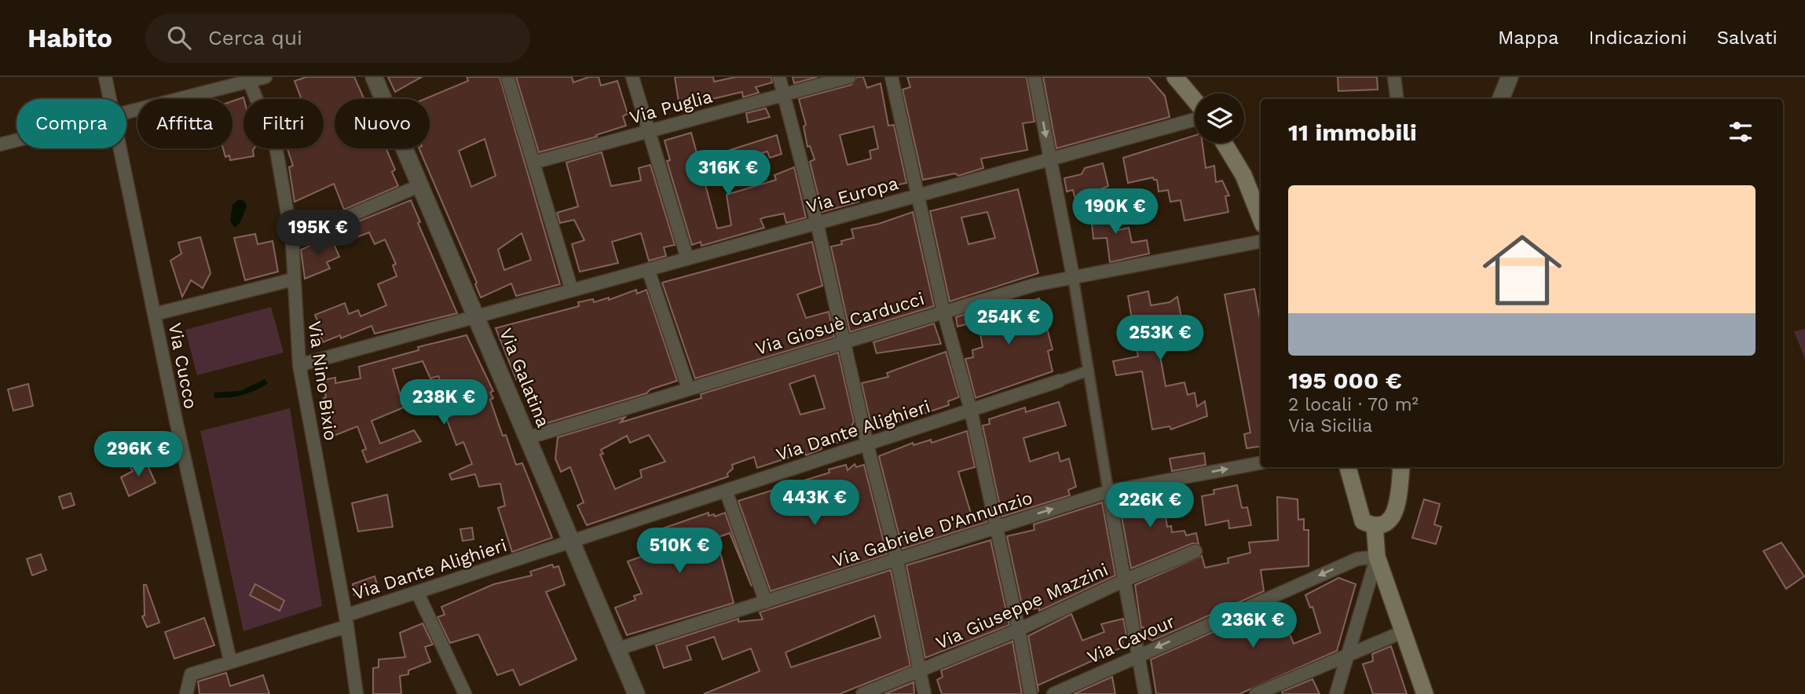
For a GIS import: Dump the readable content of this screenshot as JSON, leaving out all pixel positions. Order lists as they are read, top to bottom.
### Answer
{
  "streets": {
    "street": [
      "Via Puglia",
      "Via Europa",
      "Via Giosuè Carducci",
      "Via Cucco",
      "Via Galatina",
      "Via Nino Bixio",
      "Via Dante Alighieri",
      "Via Gabriele D'Annunzio",
      "Via Giuseppe Mazzini",
      "Via Cavour"
    ]
  },
  "crossings": [
    ["Via Europa", "Via Galatina"],
    ["Via Europa", "Via Nino Bixio"],
    ["Via Giosuè Carducci", "Via Galatina"],
    ["Via Cucco", "Via Dante Alighieri"],
    ["Via Galatina", "Via Dante Alighieri"],
    ["Via Galatina", "Via Gabriele D'Annunzio"],
    ["Via Nino Bixio", "Via Dante Alighieri"]
  ],
  "one_way": ["Via Gabriele D'Annunzio"],
  "page": {
    "header": "Habito",
    "search": "Cerca qui",
    "nav": ["Mappa", "Indicazioni", "Salvati"],
    "chip": [
      "Compra",
      "Affitta",
      "Filtri",
      "Nuovo"
    ],
    "heading": "11 immobili",
    "price": [
      "316K €",
      "190K €",
      "195K €",
      "254K €",
      "253K €",
      "238K €",
      "296K €",
      "443K €",
      "226K €",
      "510K €",
      "236K €"
    ],
    "list": [
      {
        "name": "195 000 €",
        "note": "2 locali · 70 m² · Via Sicilia"
      }
    ]
  }
}
